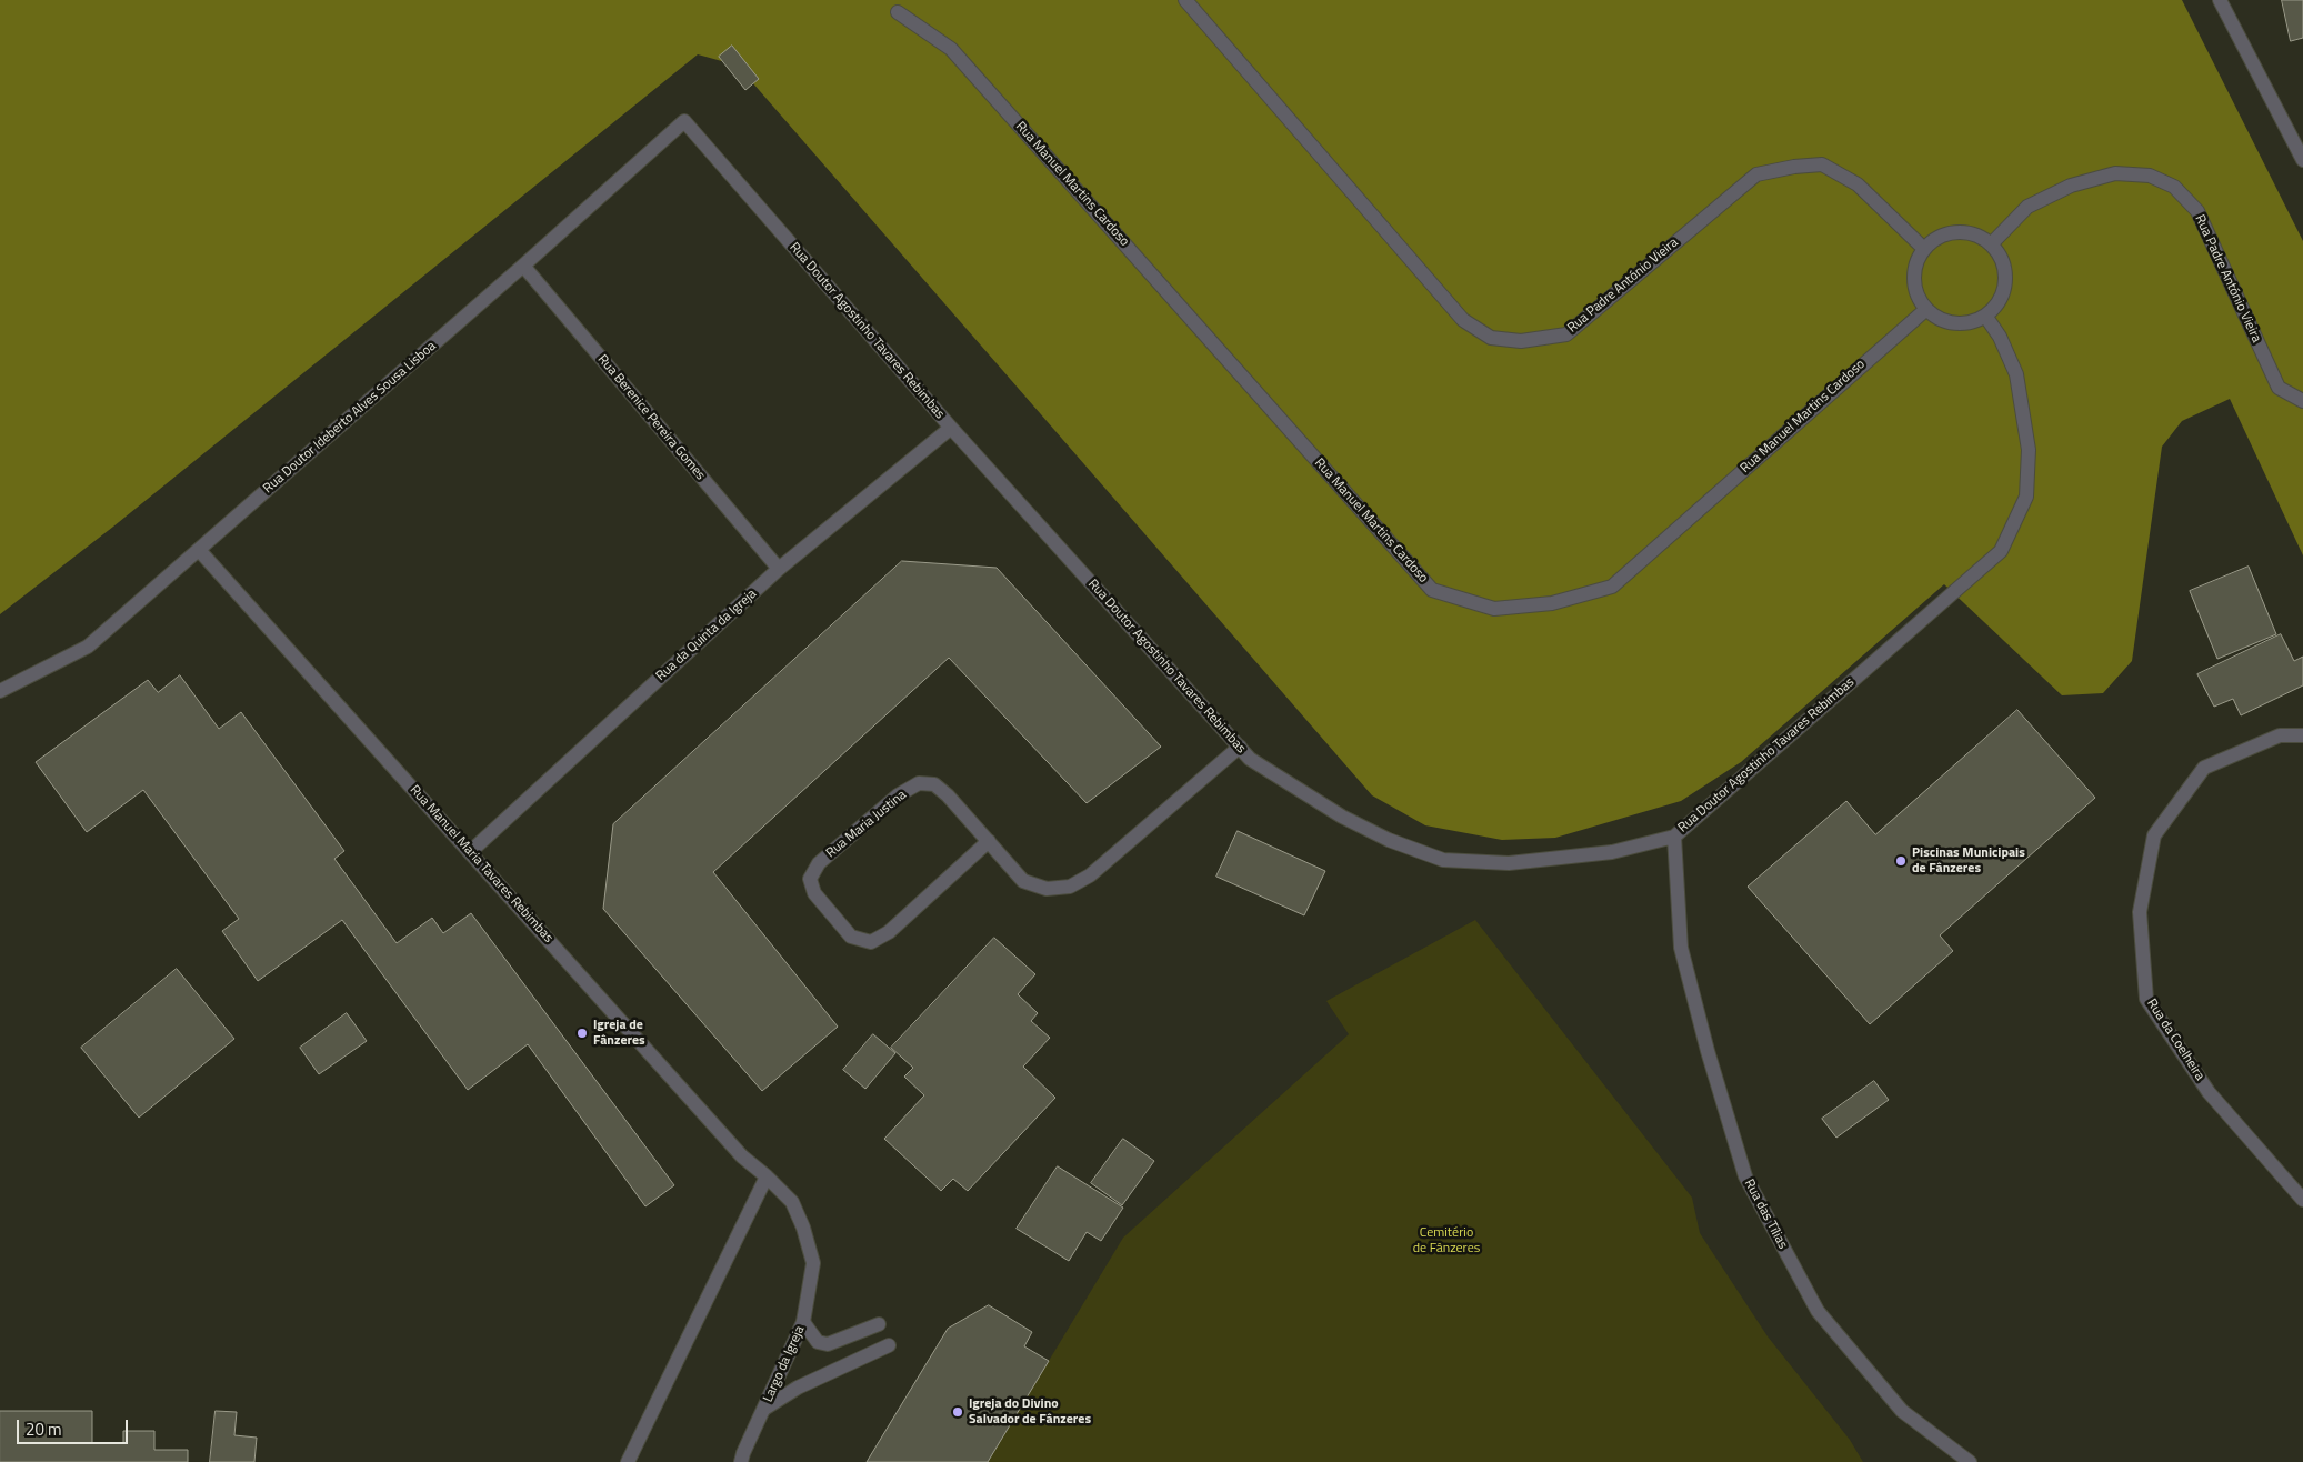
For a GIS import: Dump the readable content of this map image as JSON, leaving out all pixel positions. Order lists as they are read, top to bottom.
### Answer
{
  "streets": {
    "street": [
      "Rua Manuel Martins Cardoso",
      "Rua Padre António Vieira",
      "Rua Doutor Agostinho Tavares Rebimbas",
      "Rua Doutor Ideberto Alves Sousa Lisboa",
      "Rua Berenice Pereira Gomes",
      "Rua da Quinta da Igreja",
      "Rua Maria Justina",
      "Rua Manuel Maria Tavares Rebimbas",
      "Rua da Coelheira",
      "Rua das Tílias",
      "Largo da Igreja"
    ]
  },
  "crossings": [
    ["Rua Manuel Martins Cardoso", "Rua Padre António Vieira"],
    ["Rua Manuel Martins Cardoso", "Rua Doutor Agostinho Tavares Rebimbas"],
    ["Rua Padre António Vieira", "Rua Doutor Agostinho Tavares Rebimbas"],
    ["Rua Doutor Agostinho Tavares Rebimbas", "Rua Doutor Ideberto Alves Sousa Lisboa"],
    ["Rua Doutor Agostinho Tavares Rebimbas", "Rua da Quinta da Igreja"],
    ["Rua Doutor Agostinho Tavares Rebimbas", "Rua Maria Justina"],
    ["Rua Doutor Agostinho Tavares Rebimbas", "Rua das Tílias"],
    ["Rua Doutor Ideberto Alves Sousa Lisboa", "Rua Berenice Pereira Gomes"],
    ["Rua Doutor Ideberto Alves Sousa Lisboa", "Rua Manuel Maria Tavares Rebimbas"],
    ["Rua Berenice Pereira Gomes", "Rua da Quinta da Igreja"],
    ["Rua da Quinta da Igreja", "Rua Manuel Maria Tavares Rebimbas"],
    ["Rua Manuel Maria Tavares Rebimbas", "Largo da Igreja"]
  ],
  "parks": ["Cemitério de Fânzeres"],
  "places": ["Piscinas Municipais de Fânzeres", "Igreja de Fânzeres", "Igreja do Divino Salvador de Fânzeres"],
  "scale_bar": "20 m"
}
